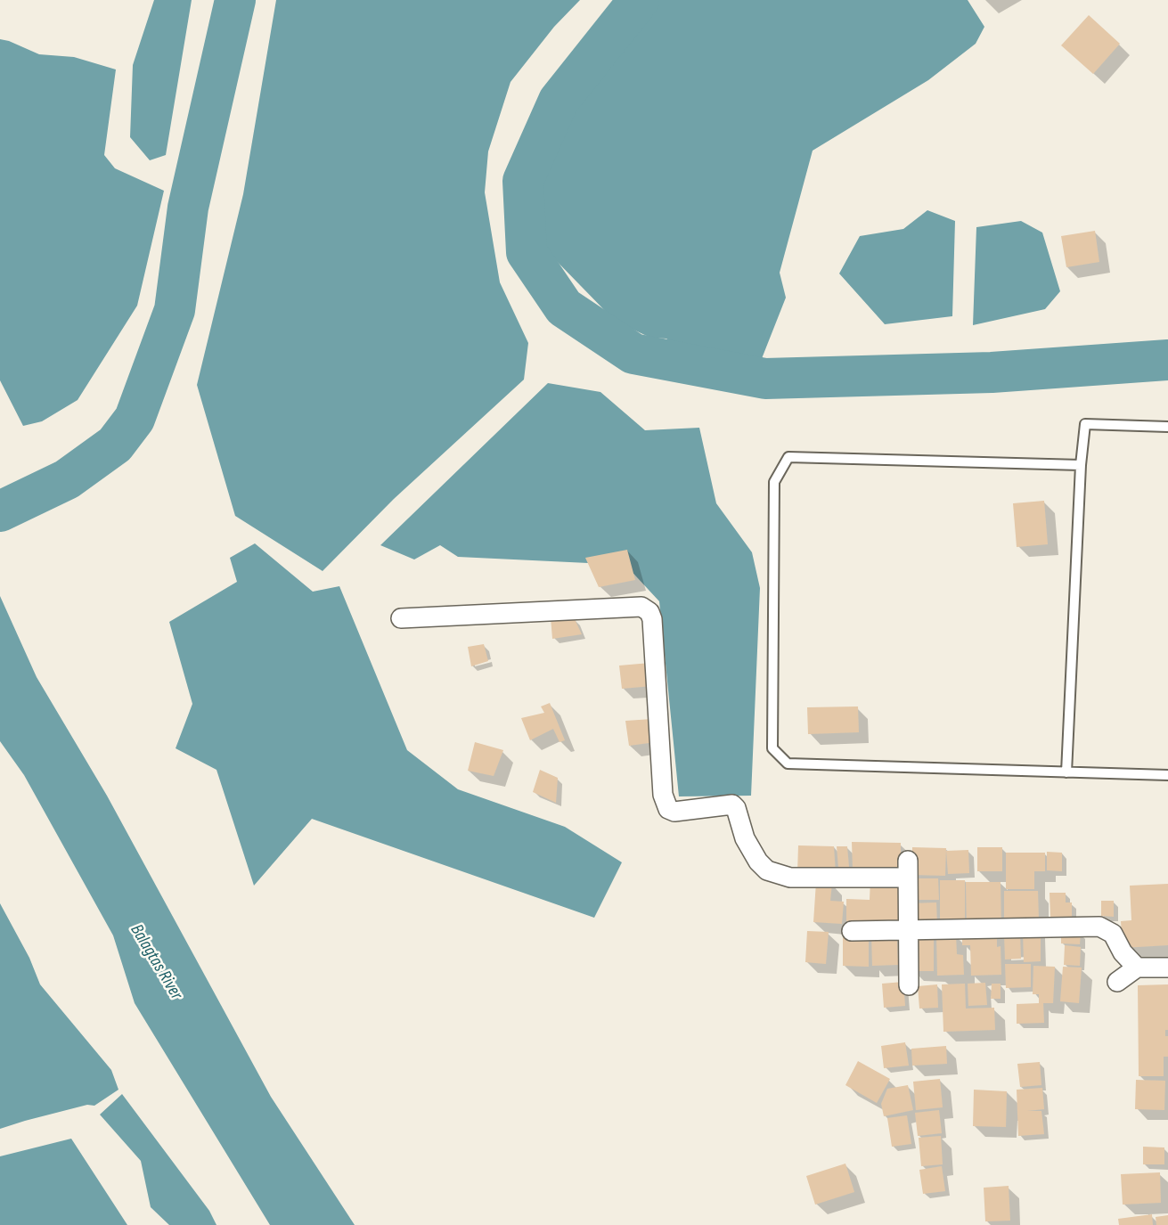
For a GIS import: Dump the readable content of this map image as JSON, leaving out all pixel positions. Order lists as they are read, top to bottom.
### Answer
{
  "water": ["Balagtas River"]
}
